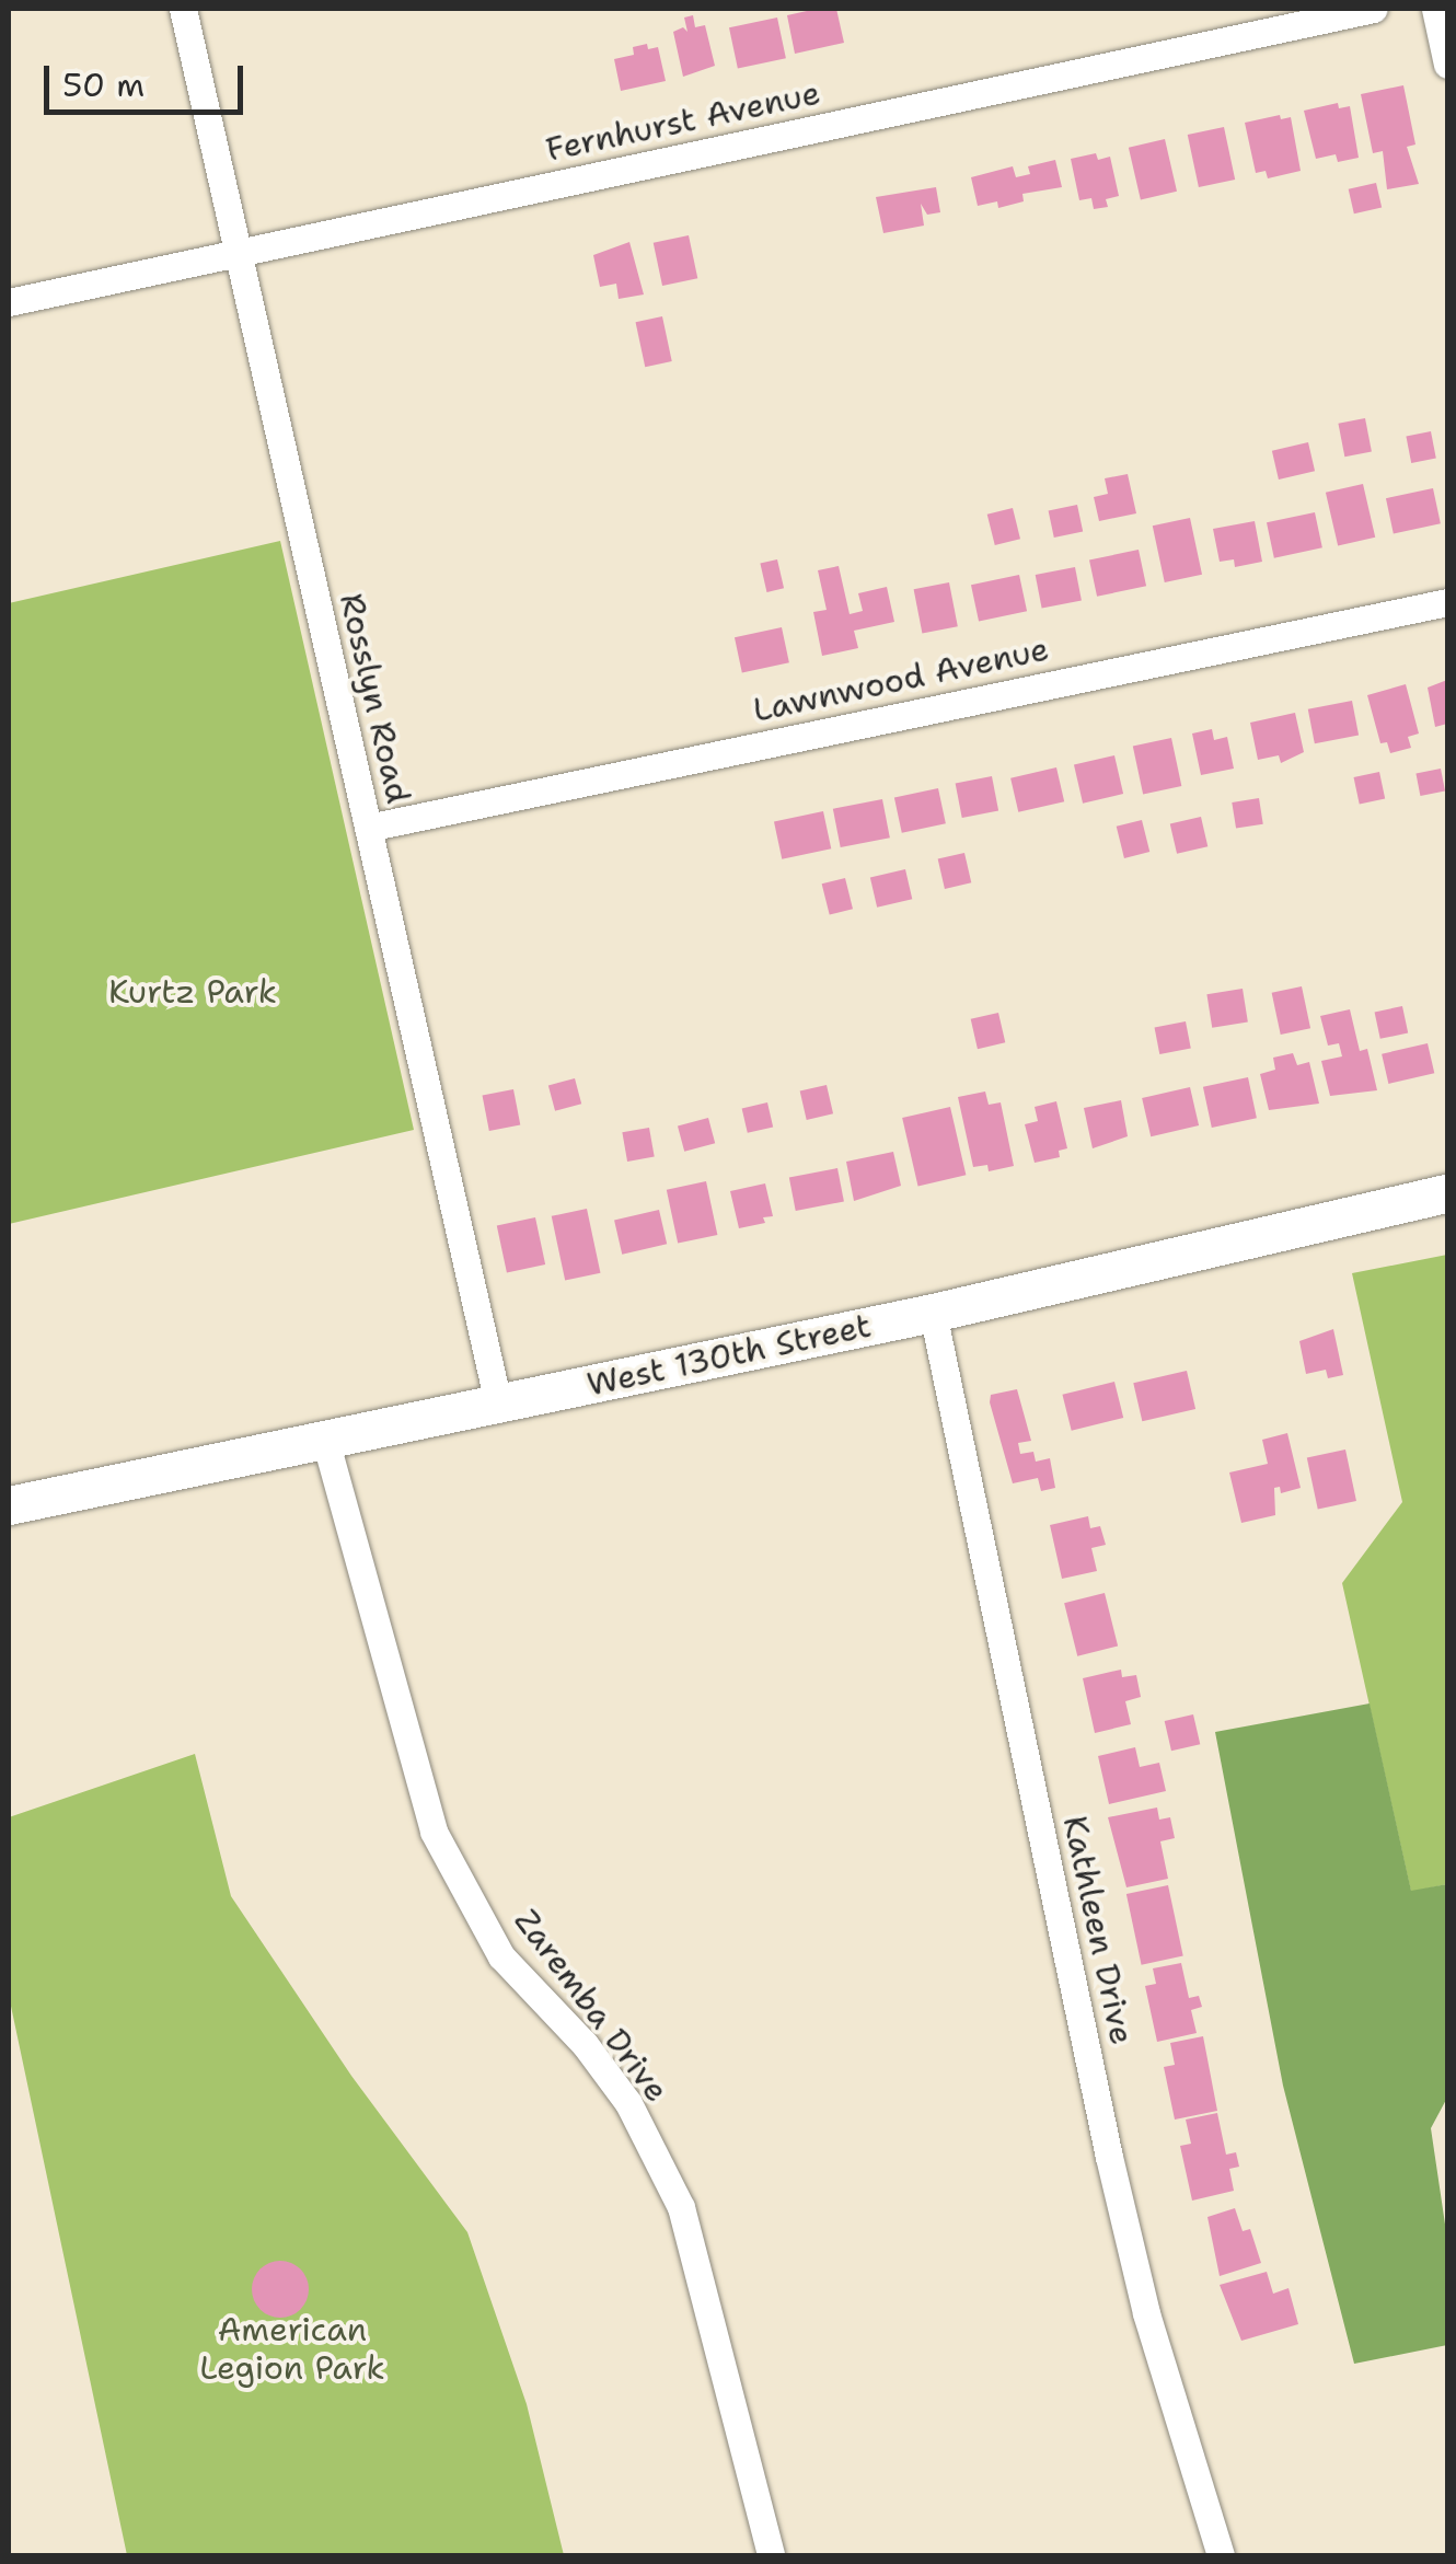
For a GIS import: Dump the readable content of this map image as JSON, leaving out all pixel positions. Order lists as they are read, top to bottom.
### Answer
{
  "streets": {
    "main road": ["West 130th Street"],
    "street": [
      "Fernhurst Avenue",
      "Lawnwood Avenue",
      "Rosslyn Road",
      "Kathleen Drive",
      "Zaremba Drive"
    ]
  },
  "crossings": [
    ["Fernhurst Avenue", "Rosslyn Road"],
    ["Lawnwood Avenue", "Rosslyn Road"],
    ["Rosslyn Road", "West 130th Street"],
    ["West 130th Street", "Kathleen Drive"],
    ["West 130th Street", "Zaremba Drive"]
  ],
  "parks": ["Kurtz Park", "American Legion Park"],
  "scale_bar": "50 m"
}
